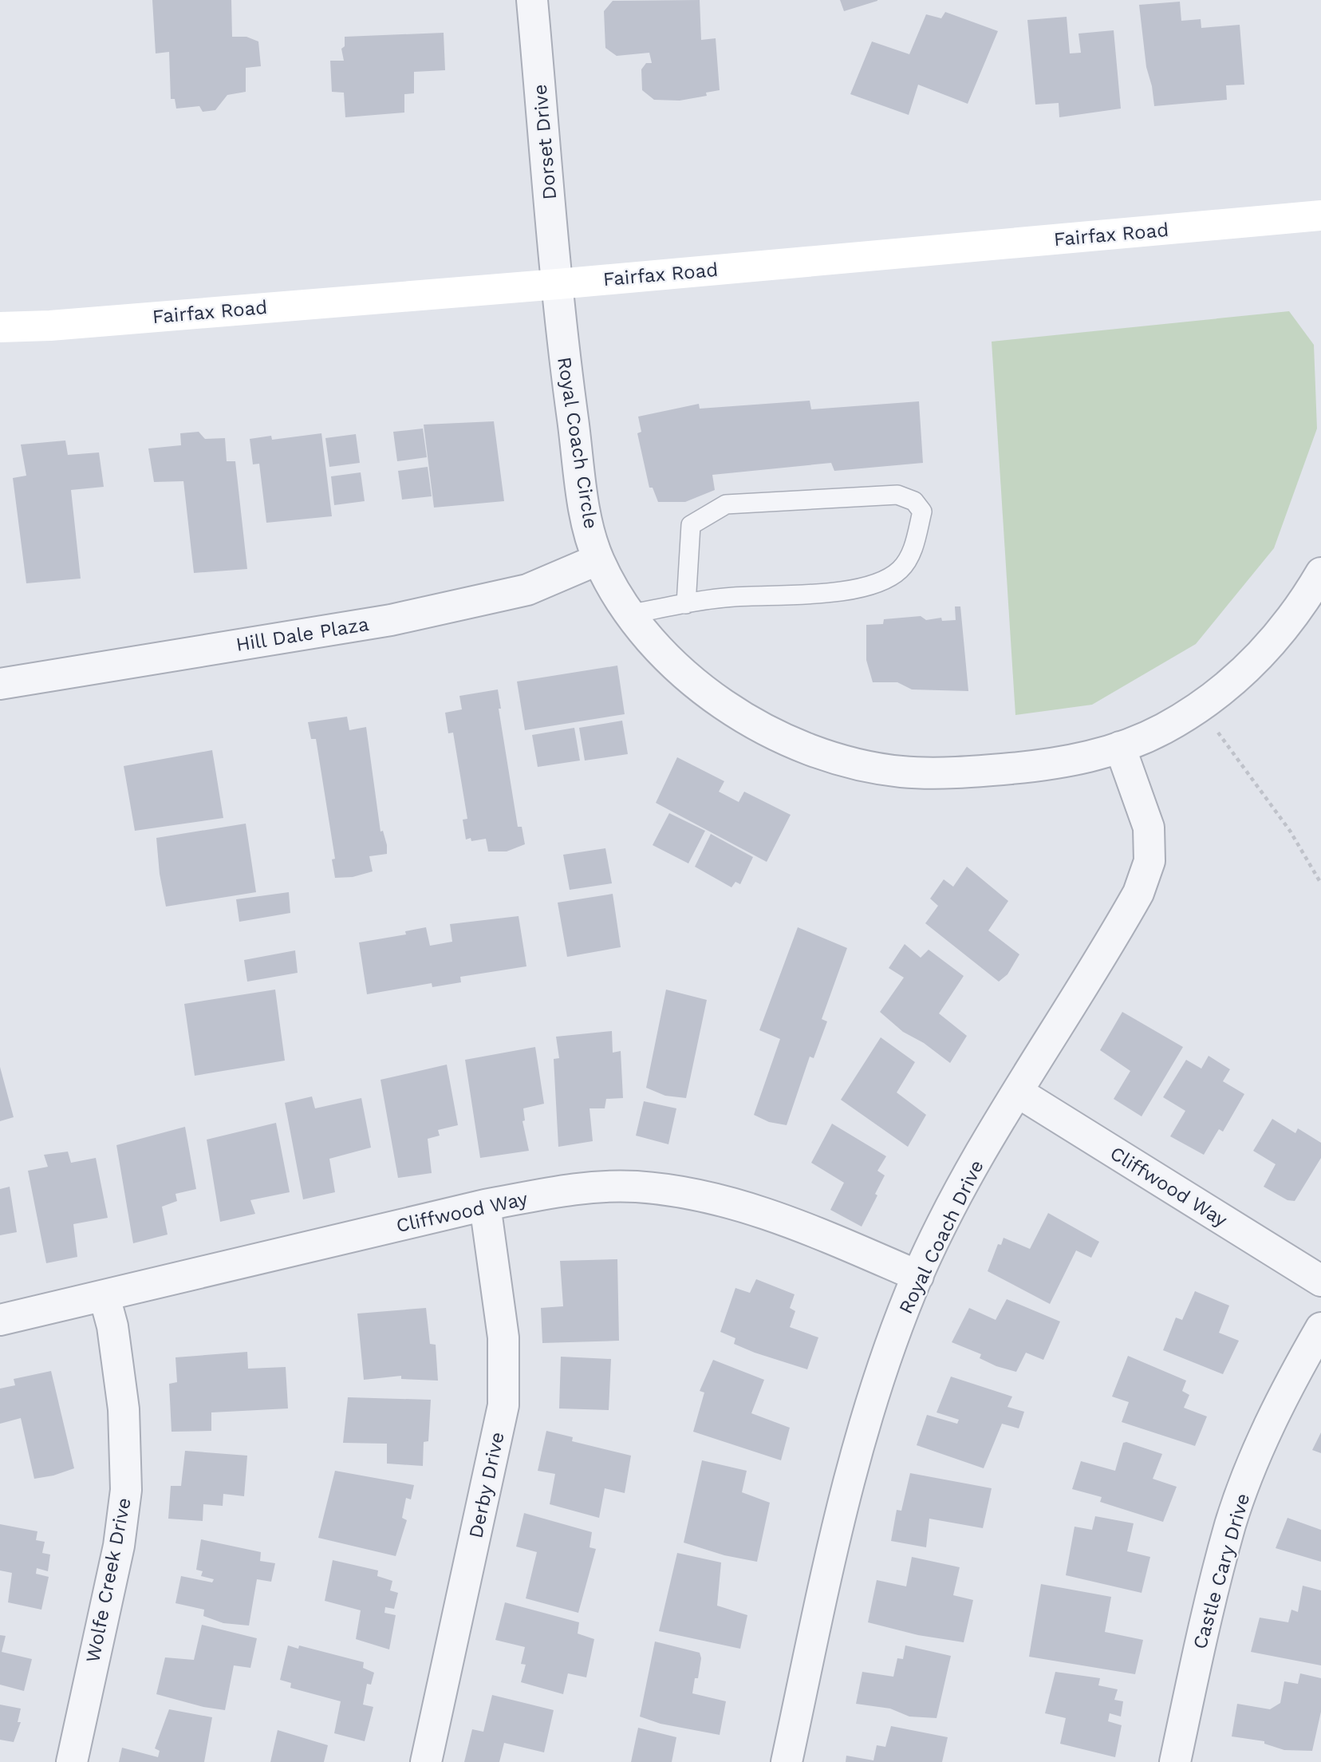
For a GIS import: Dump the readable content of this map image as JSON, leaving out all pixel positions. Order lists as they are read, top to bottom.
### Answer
{
  "streets": {
    "main road": ["Fairfax Road"],
    "street": [
      "Dorset Drive",
      "Royal Coach Circle",
      "Hill Dale Plaza",
      "Cliffwood Way",
      "Royal Coach Drive",
      "Derby Drive",
      "Castle Cary Drive",
      "Wolfe Creek Drive"
    ]
  },
  "crossings": [
    ["Dorset Drive", "Fairfax Road"],
    ["Dorset Drive", "Royal Coach Circle"],
    ["Fairfax Road", "Royal Coach Circle"],
    ["Royal Coach Circle", "Hill Dale Plaza"],
    ["Royal Coach Circle", "Royal Coach Drive"],
    ["Cliffwood Way", "Royal Coach Drive"],
    ["Cliffwood Way", "Derby Drive"],
    ["Cliffwood Way", "Wolfe Creek Drive"]
  ]
}
